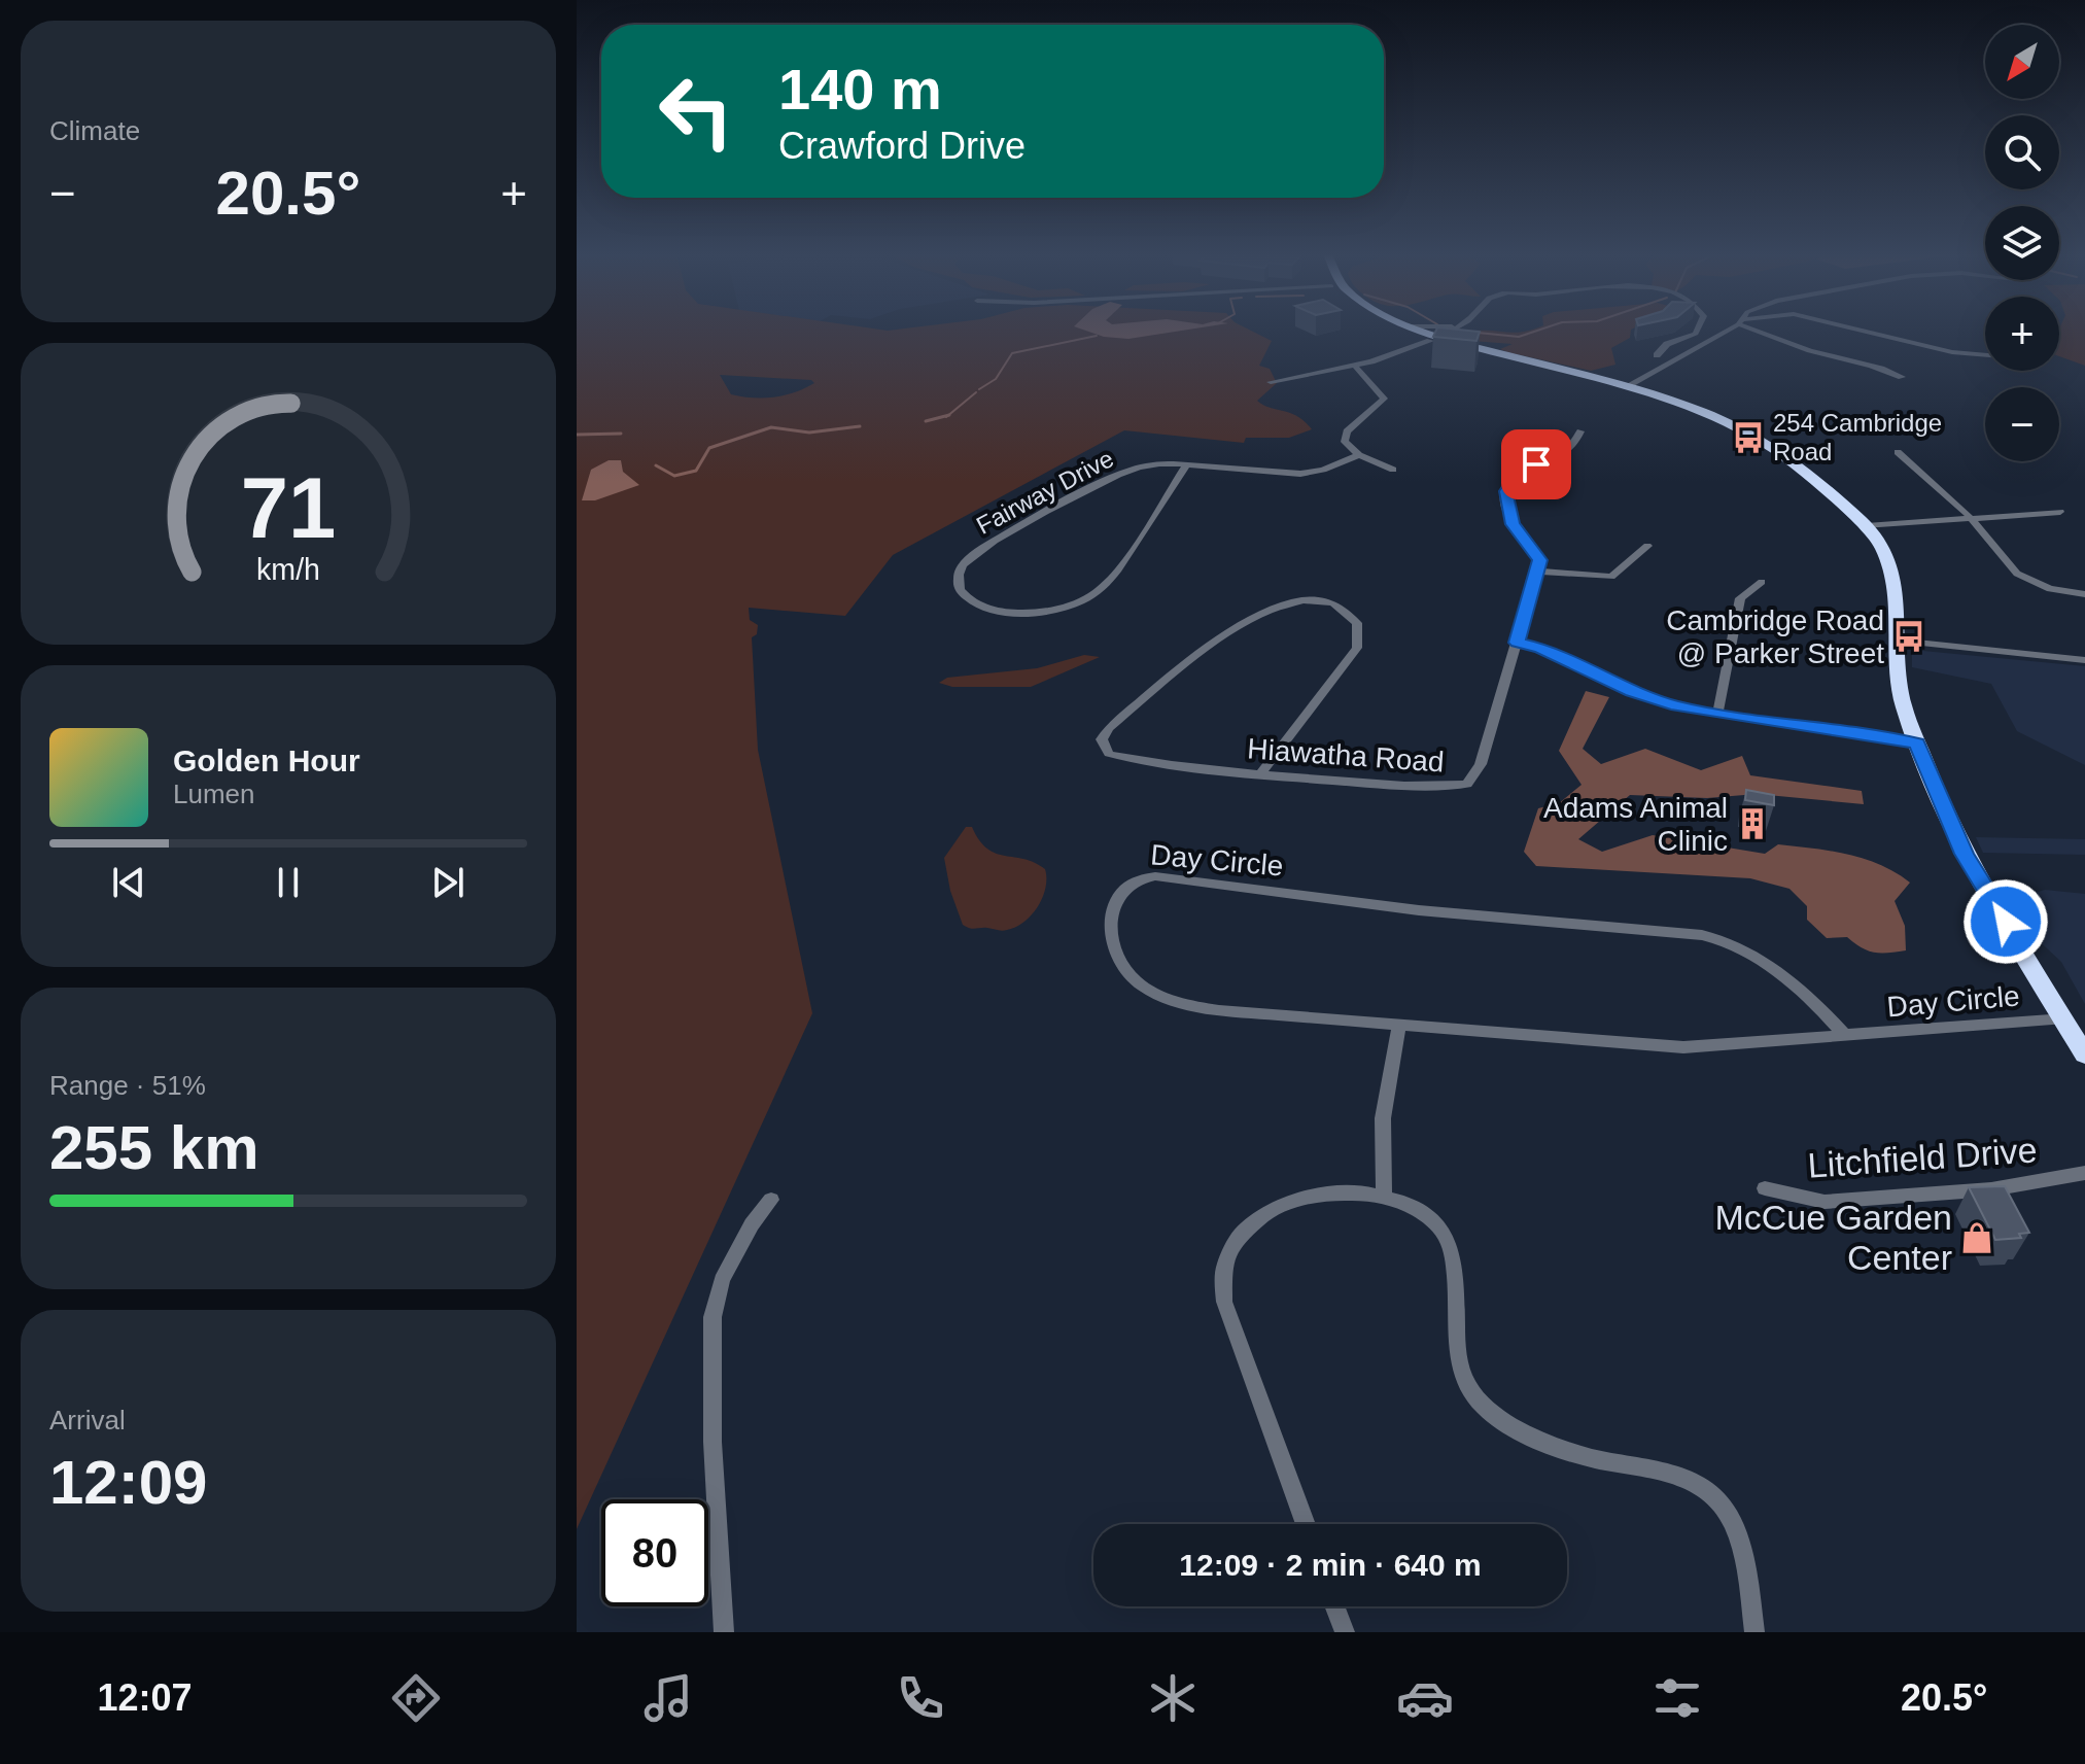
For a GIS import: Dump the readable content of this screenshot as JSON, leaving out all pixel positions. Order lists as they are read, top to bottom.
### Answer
{
  "streets": {
    "street": [
      "Fairway Drive",
      "Hiawatha Road",
      "Day Circle",
      "Litchfield Drive"
    ]
  },
  "places": {
    "bus stop": ["254 Cambridge Road", "Cambridge Road @ Parker Street"],
    "building": ["Adams Animal Clinic"],
    "shop": ["McCue Garden Center"]
  },
  "north": "bottom left",
  "page": {
    "tile": [
      "Climate",
      ["Range · 51%", "255 km"],
      ["Arrival", "12:09"]
    ],
    "map_buttons": ["+", "−"],
    "turn": ["140 m", "Crawford Drive"],
    "heat": ["−", "20.5°", "+"],
    "song": ["Golden Hour", "Lumen"],
    "limit": "80",
    "trip": "12:09 · 2 min · 640 m",
    "tabs": ["12:07", "20.5°"],
    "gauge": ["71", "km/h"]
  }
}
